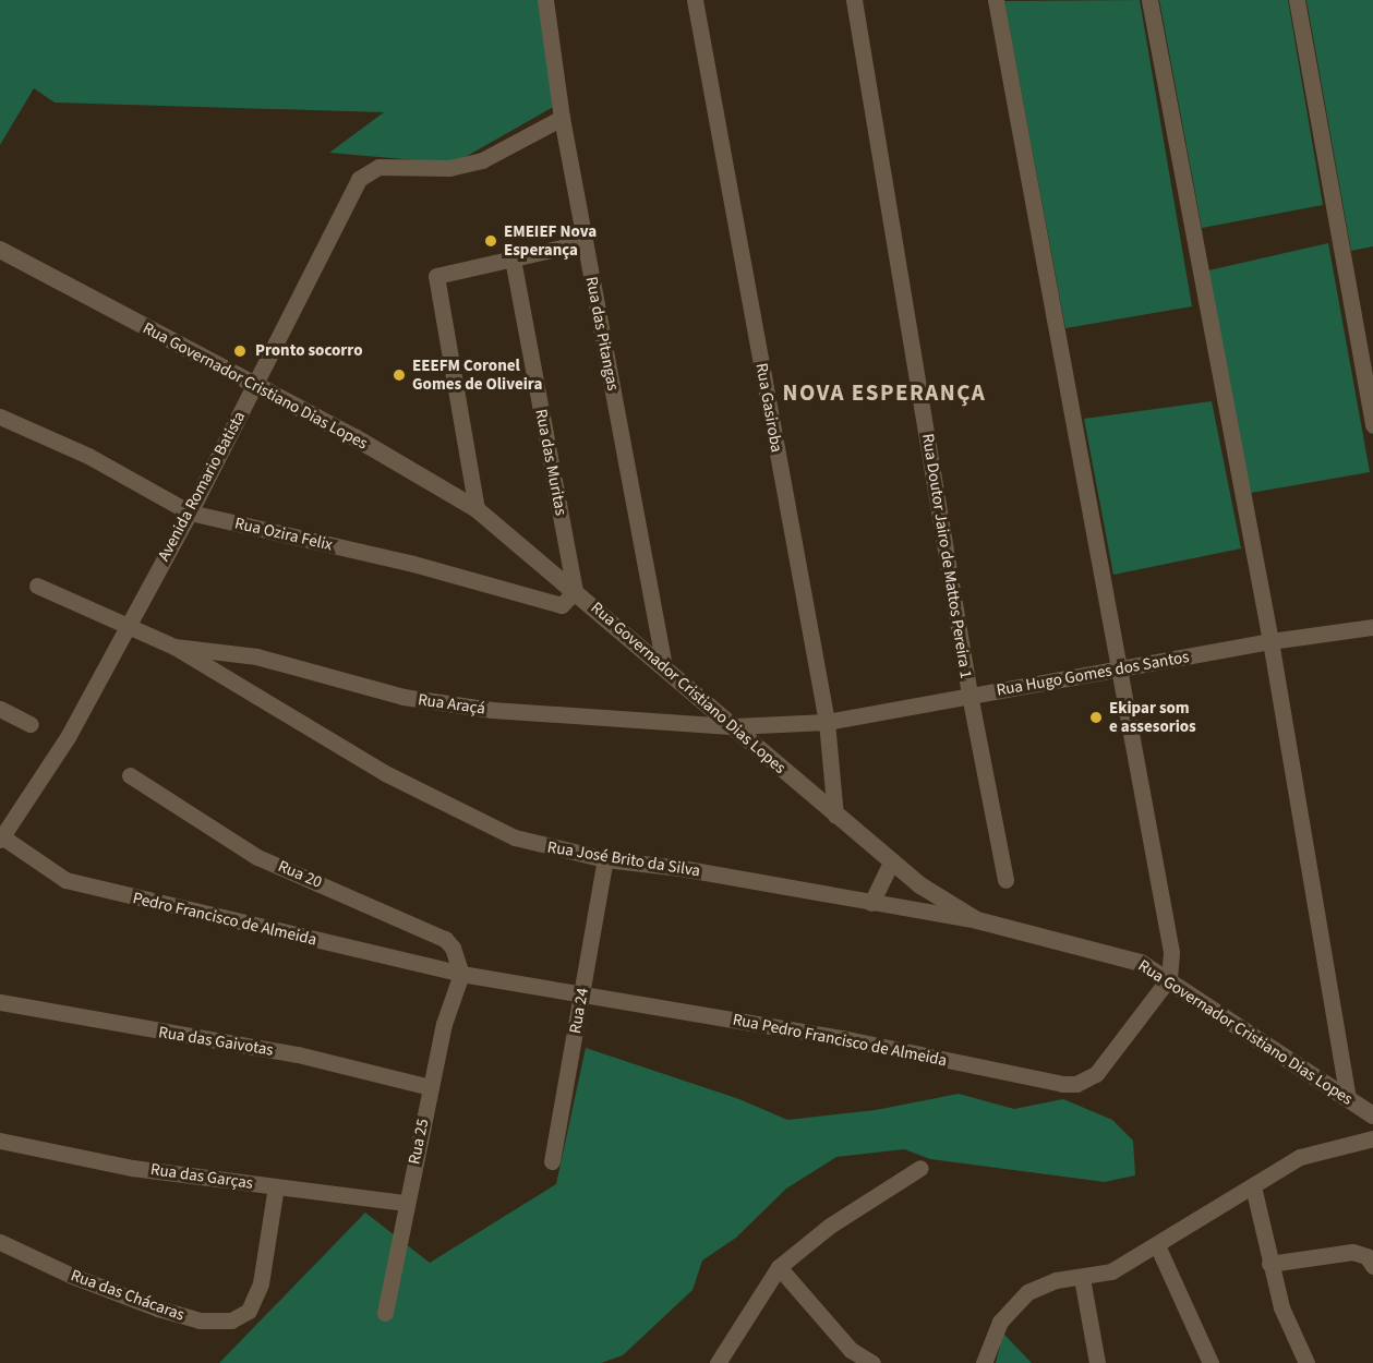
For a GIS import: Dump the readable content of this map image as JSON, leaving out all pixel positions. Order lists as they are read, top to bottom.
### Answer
{
  "streets": {
    "street": [
      "Rua das Pitangas",
      "Rua Governador Cristiano Dias Lopes",
      "Rua Gasiroba",
      "Rua das Muritas",
      "Avenida Romario Batista",
      "Rua Ozira Felix",
      "Rua Doutor Jairo de Mattos Pereira 1",
      "Rua Hugo Gomes dos Santos",
      "Rua Araçá",
      "Rua José Brito da Silva",
      "Rua 20",
      "Pedro Francisco de Almeida",
      "Rua 24",
      "Rua Pedro Francisco de Almeida",
      "Rua das Gaivotas",
      "Rua 25",
      "Rua das Garças",
      "Rua das Chácaras"
    ]
  },
  "crossings": [
    ["Rua das Pitangas", "Rua Governador Cristiano Dias Lopes"],
    ["Rua das Pitangas", "Avenida Romario Batista"],
    ["Rua Governador Cristiano Dias Lopes", "Rua Gasiroba"],
    ["Rua Governador Cristiano Dias Lopes", "Rua das Muritas"],
    ["Rua Governador Cristiano Dias Lopes", "Avenida Romario Batista"],
    ["Rua Governador Cristiano Dias Lopes", "Rua Ozira Felix"],
    ["Rua Governador Cristiano Dias Lopes", "Rua Hugo Gomes dos Santos"],
    ["Rua Governador Cristiano Dias Lopes", "Rua Araçá"],
    ["Rua Governador Cristiano Dias Lopes", "Rua José Brito da Silva"],
    ["Rua Governador Cristiano Dias Lopes", "Rua Pedro Francisco de Almeida"],
    ["Rua Gasiroba", "Rua Hugo Gomes dos Santos"],
    ["Rua das Muritas", "Rua Ozira Felix"],
    ["Avenida Romario Batista", "Rua Ozira Felix"],
    ["Avenida Romario Batista", "Rua José Brito da Silva"],
    ["Avenida Romario Batista", "Pedro Francisco de Almeida"],
    ["Rua Doutor Jairo de Mattos Pereira 1", "Rua Hugo Gomes dos Santos"],
    ["Rua Hugo Gomes dos Santos", "Rua Araçá"],
    ["Rua Araçá", "Rua José Brito da Silva"],
    ["Rua José Brito da Silva", "Rua 24"],
    ["Rua 20", "Pedro Francisco de Almeida"],
    ["Rua 20", "Rua Pedro Francisco de Almeida"],
    ["Rua 20", "Rua 25"],
    ["Pedro Francisco de Almeida", "Rua Pedro Francisco de Almeida"],
    ["Pedro Francisco de Almeida", "Rua 25"],
    ["Rua 24", "Rua Pedro Francisco de Almeida"],
    ["Rua Pedro Francisco de Almeida", "Rua 25"],
    ["Rua das Gaivotas", "Rua 25"],
    ["Rua 25", "Rua das Garças"],
    ["Rua das Garças", "Rua das Chácaras"]
  ],
  "districts": ["NOVA ESPERANÇA"],
  "places": [
    "EMEIEF Nova Esperança",
    "Pronto socorro",
    "EEEFM Coronel Gomes de Oliveira",
    "Ekipar som e assesorios"
  ]
}
